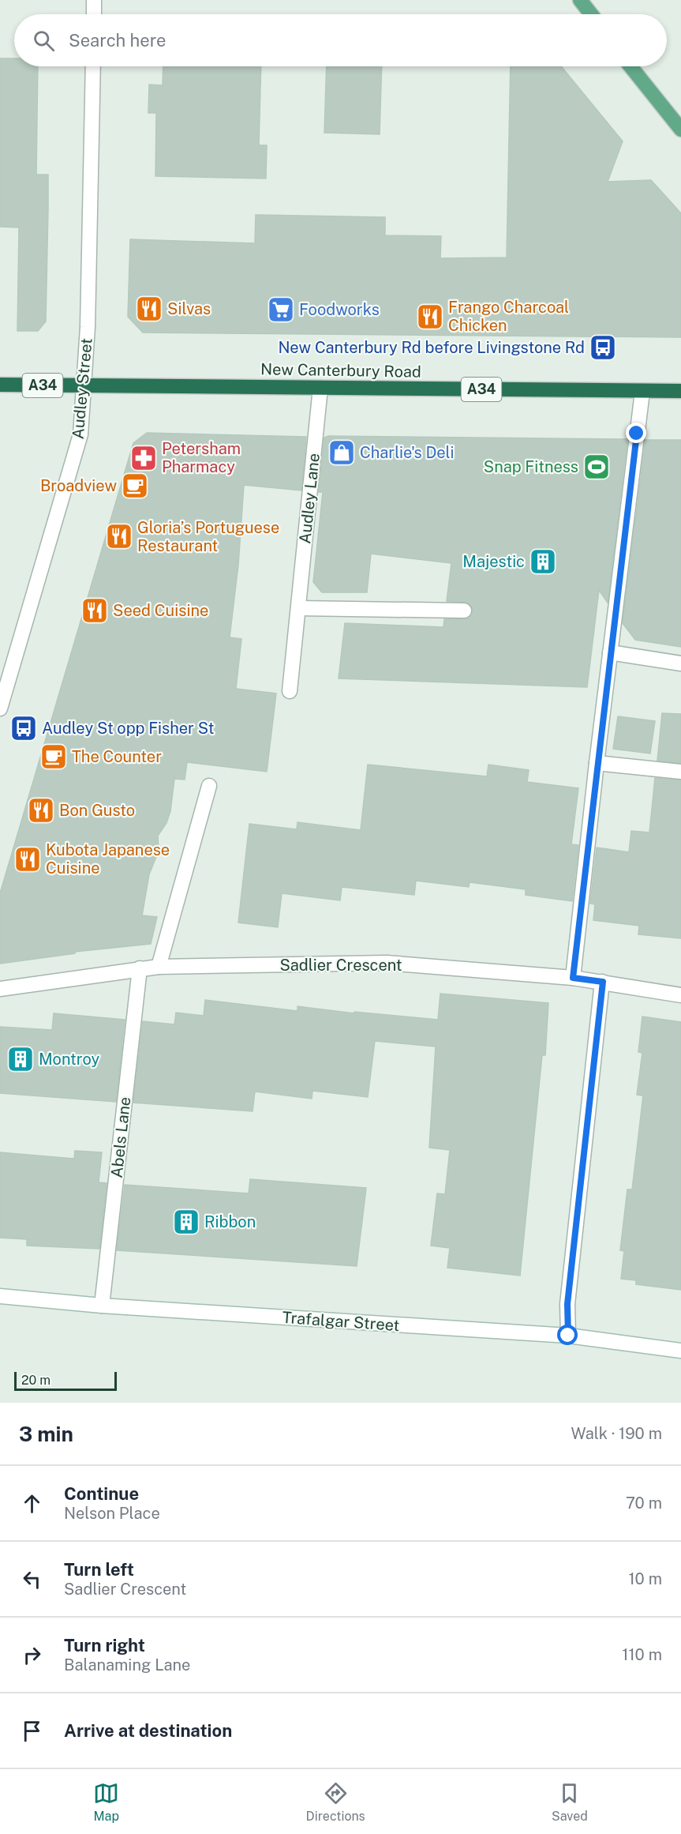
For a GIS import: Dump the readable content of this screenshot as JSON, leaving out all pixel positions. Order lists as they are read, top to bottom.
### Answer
{
  "streets": {
    "highway": ["New Canterbury Road", "A34"],
    "street": [
      "Audley Street",
      "Audley Lane",
      "Sadlier Crescent",
      "Abels Lane",
      "Trafalgar Street"
    ]
  },
  "crossings": [
    ["New Canterbury Road", "Audley Street"],
    ["New Canterbury Road", "Audley Lane"],
    ["Sadlier Crescent", "Abels Lane"],
    ["Abels Lane", "Trafalgar Street"]
  ],
  "places": {
    "restaurant": [
      "Silvas",
      "Frango Charcoal Chicken",
      "Gloria’s Portuguese Restaurant",
      "Seed Cuisine",
      "Bon Gusto",
      "Kubota Japanese Cuisine"
    ],
    "supermarket": ["Foodworks"],
    "bus stop": ["New Canterbury Rd before Livingstone Rd", "Audley St opp Fisher St"],
    "shop": ["Charlie's Deli"],
    "pharmacy": ["Petersham Pharmacy"],
    "sports": ["Snap Fitness"],
    "cafe": ["Broadview", "The Counter"],
    "building": ["Majestic", "Montroy", "Ribbon"]
  },
  "scale_bar": "20 m",
  "page": {
    "search": "Search here",
    "scale": "20 m",
    "heading": ["3 min", "Walk · 190 m"],
    "list": [
      ["Continue", "Nelson Place", "70 m"],
      ["Turn left", "Sadlier Crescent", "10 m"],
      ["Turn right", "Balanaming Lane", "110 m"],
      "Arrive at destination"
    ],
    "nav": ["Map", "Directions", "Saved"]
  }
}
